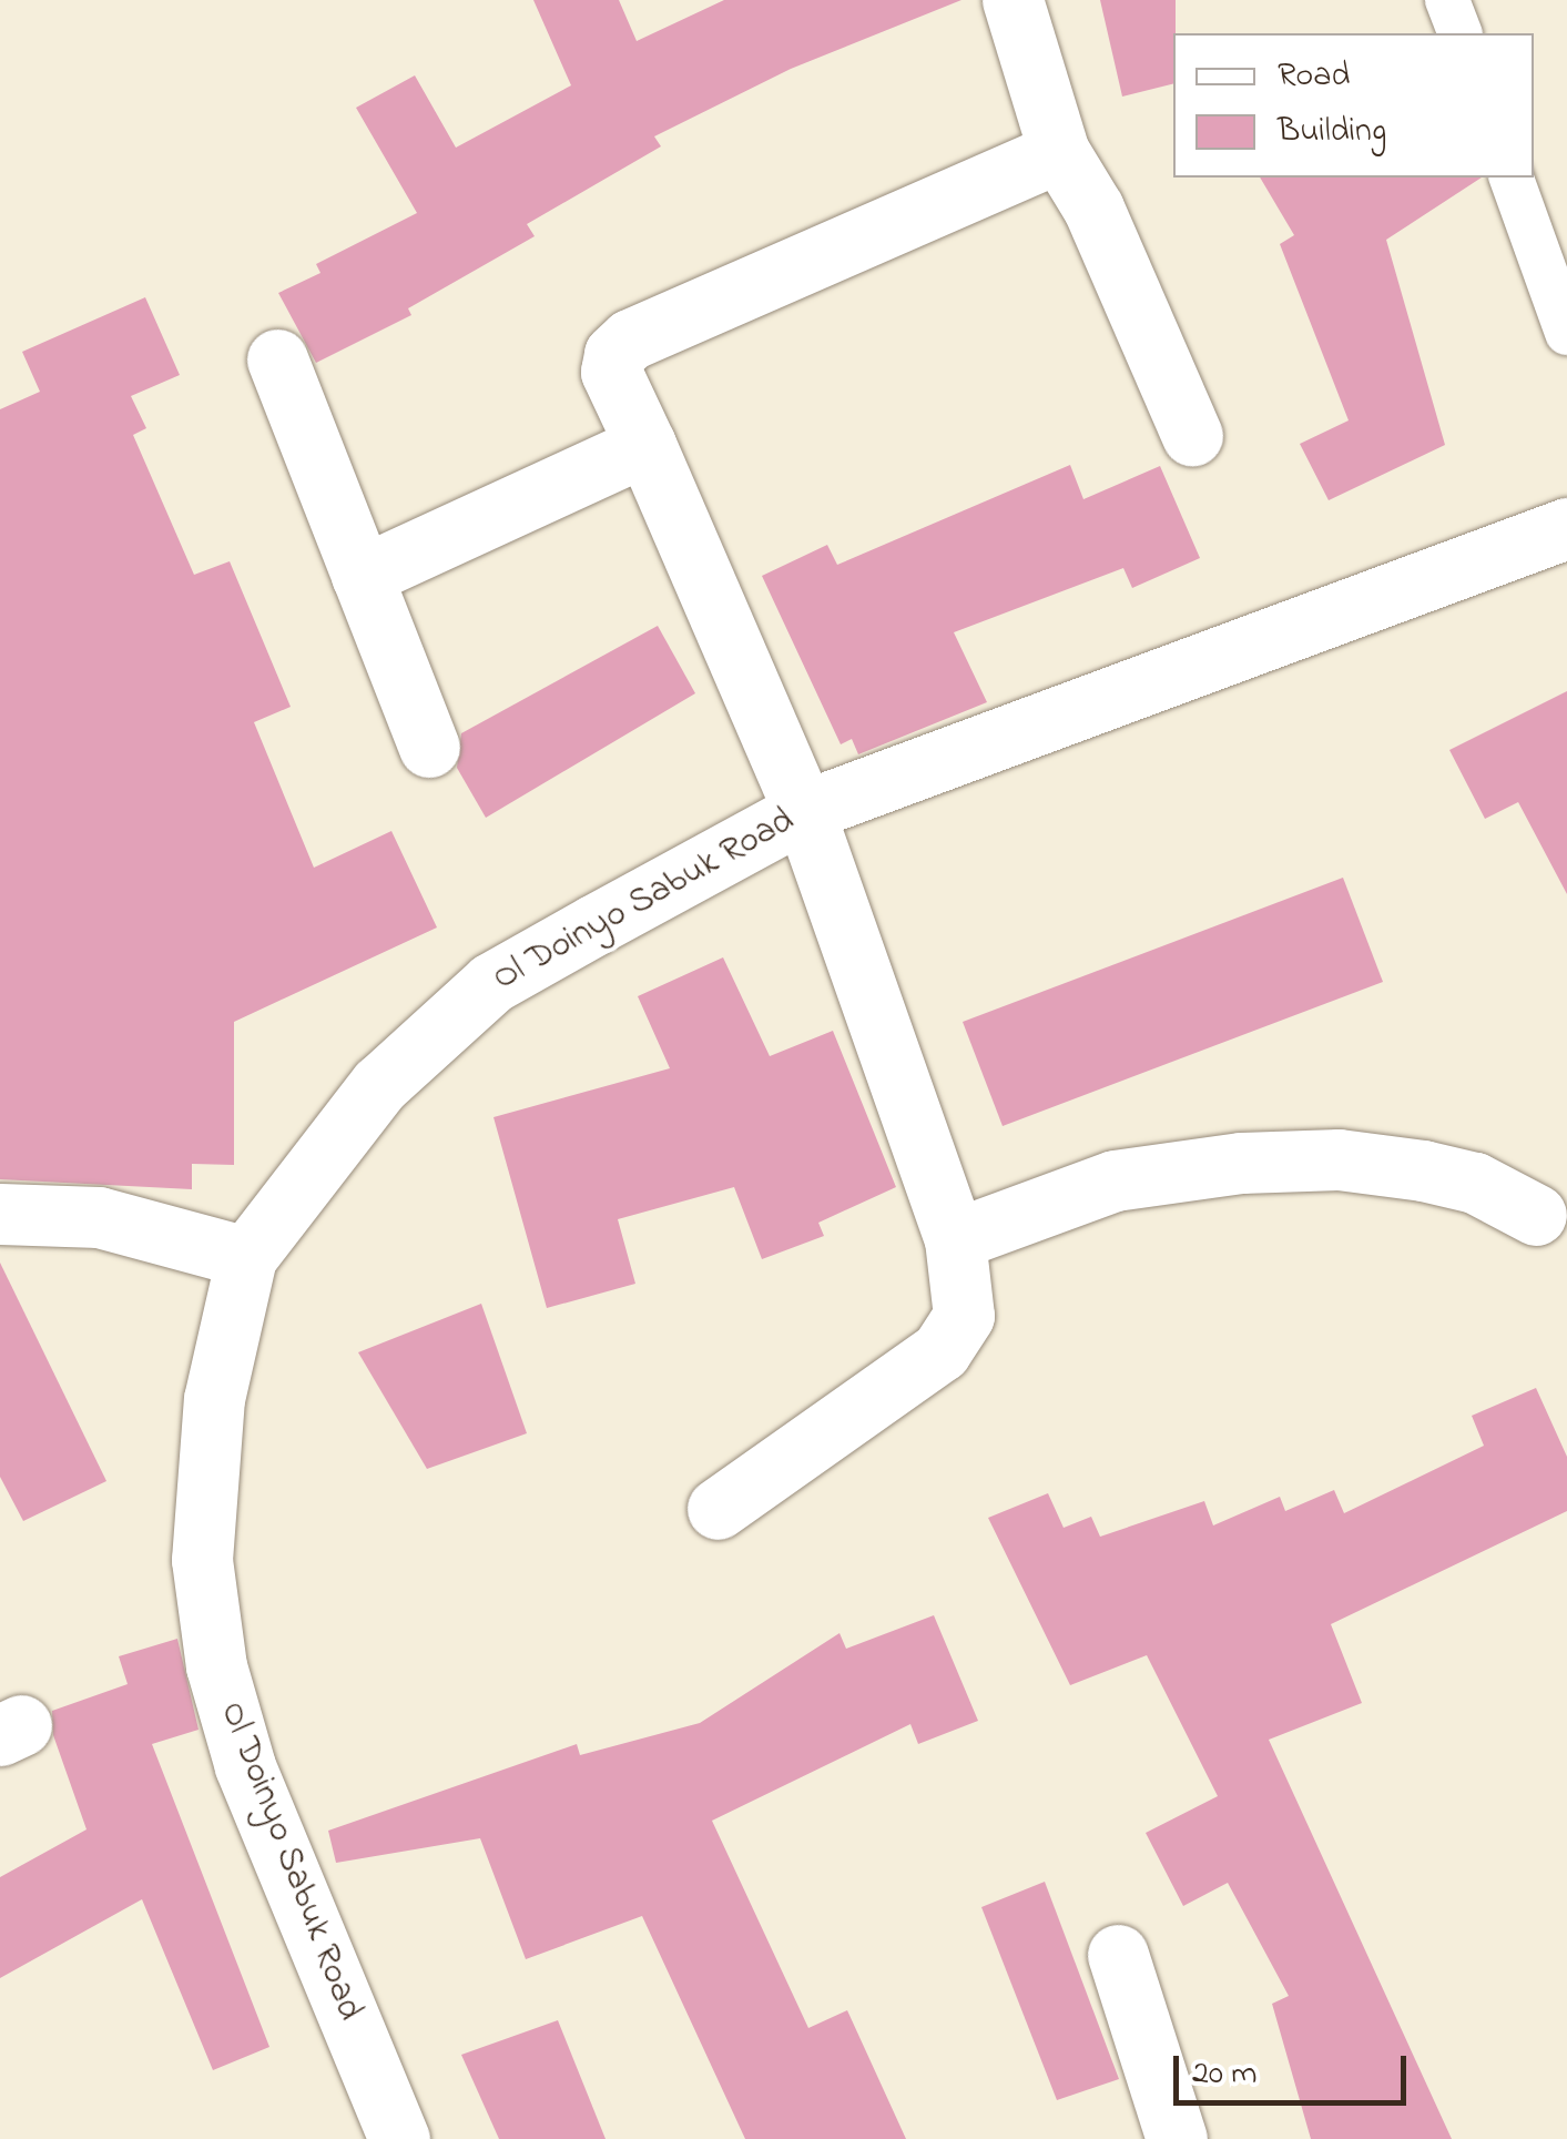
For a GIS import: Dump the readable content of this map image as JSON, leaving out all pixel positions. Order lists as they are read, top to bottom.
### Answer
{
  "streets": {
    "street": ["Ol Doinyo Sabuk Road"]
  },
  "legend": ["Road", "Building"],
  "scale_bar": "20 m"
}
